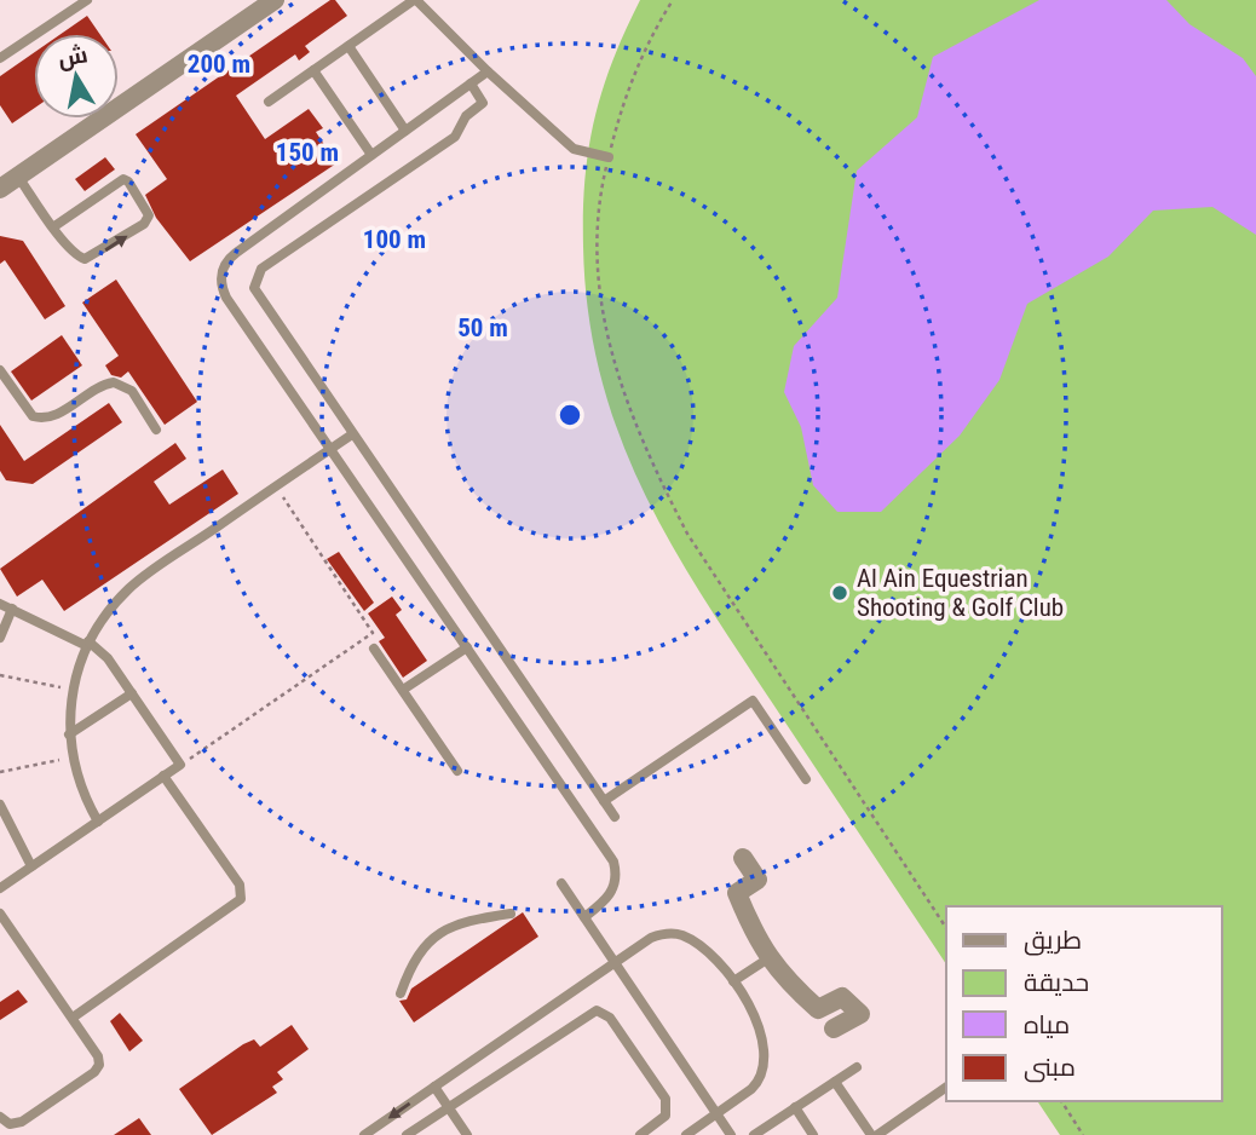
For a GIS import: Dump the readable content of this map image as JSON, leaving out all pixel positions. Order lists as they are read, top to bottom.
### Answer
{
  "places": ["Al Ain Equestrian Shooting & Golf Club"],
  "legend": [
    "طريق",
    "حديقة",
    "مياه",
    "مبنى"
  ],
  "north": "top",
  "rings": [
    "200 m",
    "150 m",
    "100 m",
    "50 m"
  ]
}
